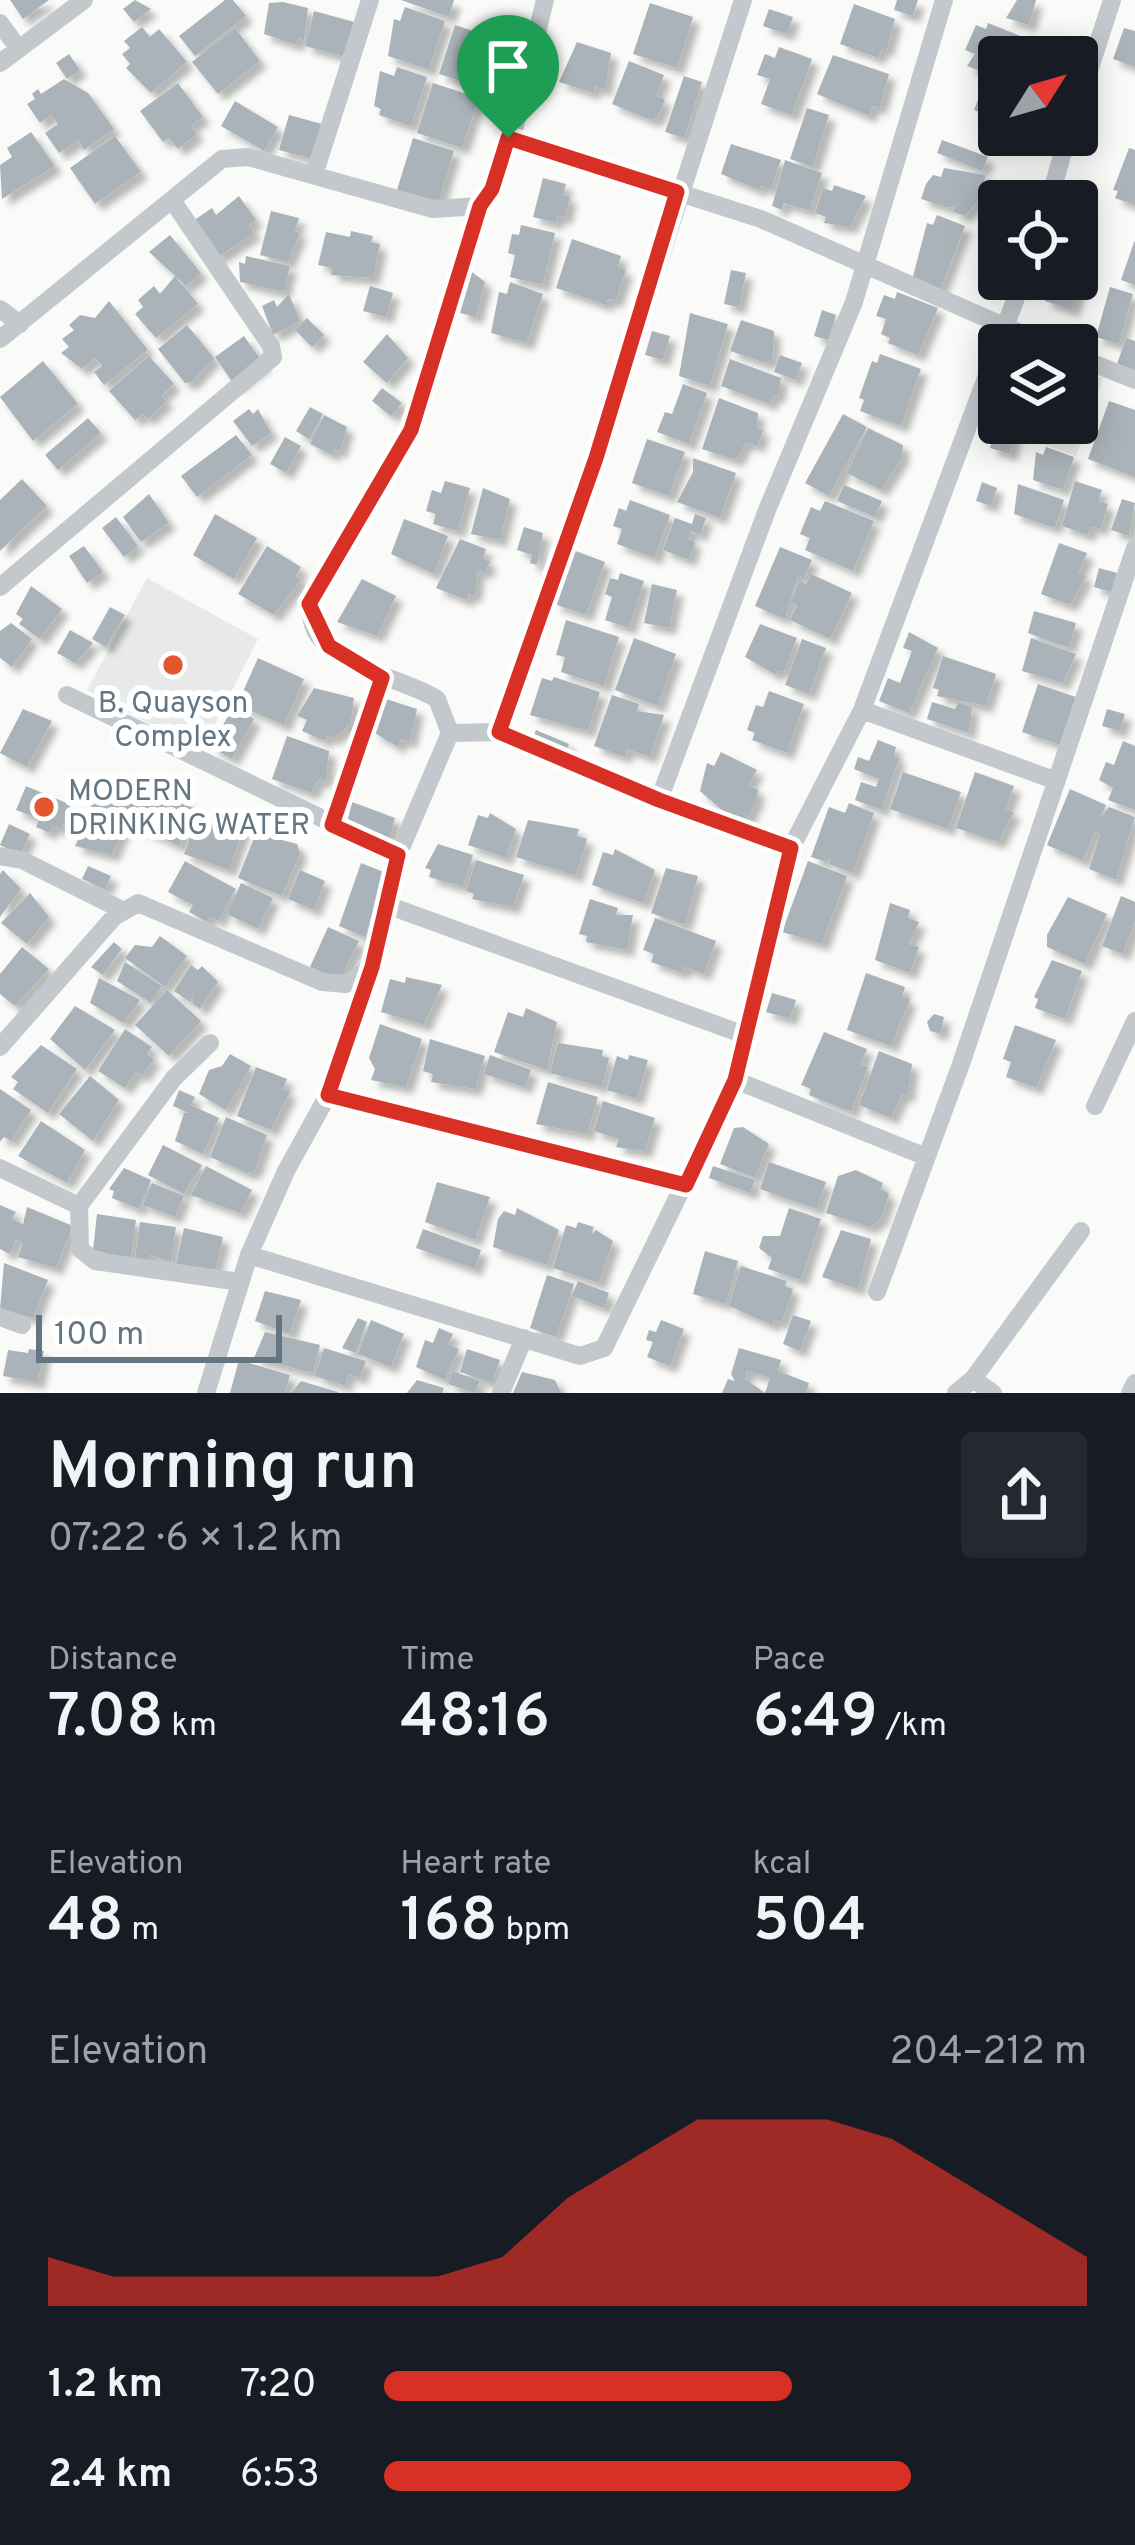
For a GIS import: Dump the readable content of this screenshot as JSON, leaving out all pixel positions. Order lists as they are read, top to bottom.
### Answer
{
  "places": ["B. Quayson Complex", "MODERN DRINKING WATER"],
  "scale_bar": "100 m",
  "north": "top right",
  "page": {
    "scale": "100 m",
    "heading": ["Morning run", "07:22 · 6 × 1.2 km"],
    "stats": [
      ["Distance", "7.08 km"],
      ["Time", "48:16"],
      ["Pace", "6:49 /km"],
      ["Elevation", "48 m"],
      ["Heart rate", "168 bpm"],
      ["kcal", "504"]
    ],
    "chart": ["Elevation", "204–212 m"],
    "list": [
      {
        "name": "1.2 km",
        "note": "7:20"
      },
      {
        "name": "2.4 km",
        "note": "6:53"
      }
    ]
  }
}
